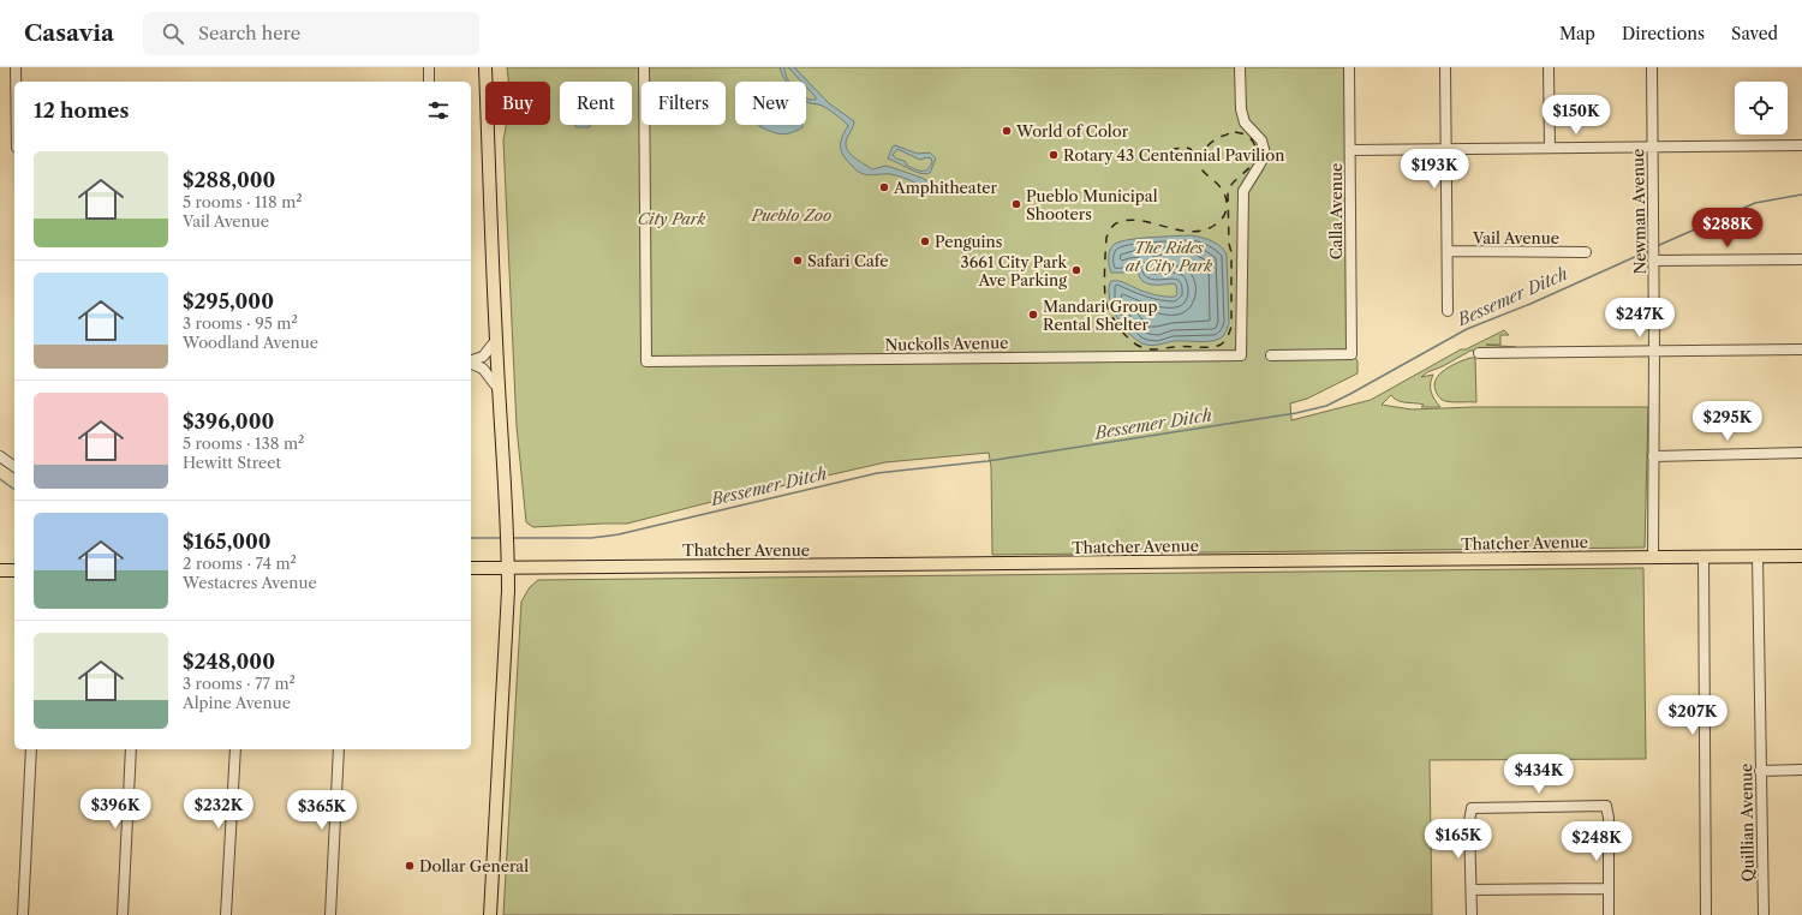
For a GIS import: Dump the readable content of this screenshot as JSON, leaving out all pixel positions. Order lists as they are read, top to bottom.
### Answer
{
  "streets": {
    "main road": ["Thatcher Avenue"],
    "street": [
      "Calla Avenue",
      "Newman Avenue",
      "Vail Avenue",
      "Nuckolls Avenue",
      "Quillian Avenue"
    ]
  },
  "crossings": [
    ["Newman Avenue", "Thatcher Avenue"],
    ["Thatcher Avenue", "Quillian Avenue"]
  ],
  "water": ["Bessemer Ditch"],
  "parks": ["Pueblo Zoo", "City Park", "The Rides at City Park"],
  "places": [
    "World of Color",
    "Rotary 43 Centennial Pavilion",
    "Amphitheater",
    "Pueblo Municipal Shooters",
    "Penguins",
    "Safari Cafe",
    "3661 City Park Ave Parking",
    "Mandari Group Rental Shelter",
    "Dollar General"
  ],
  "page": {
    "header": "Casavia",
    "search": "Search here",
    "nav": ["Map", "Directions", "Saved"],
    "chip": [
      "Buy",
      "Rent",
      "Filters",
      "New"
    ],
    "heading": "12 homes",
    "price": [
      "$150K",
      "$193K",
      "$288K",
      "$247K",
      "$295K",
      "$207K",
      "$434K",
      "$396K",
      "$232K",
      "$365K",
      "$165K",
      "$248K"
    ],
    "list": [
      {
        "name": "$288,000",
        "note": "5 rooms · 118 m² · Vail Avenue"
      },
      {
        "name": "$295,000",
        "note": "3 rooms · 95 m² · Woodland Avenue"
      },
      {
        "name": "$396,000",
        "note": "5 rooms · 138 m² · Hewitt Street"
      },
      {
        "name": "$165,000",
        "note": "2 rooms · 74 m² · Westacres Avenue"
      },
      {
        "name": "$248,000",
        "note": "3 rooms · 77 m² · Alpine Avenue"
      }
    ]
  }
}
